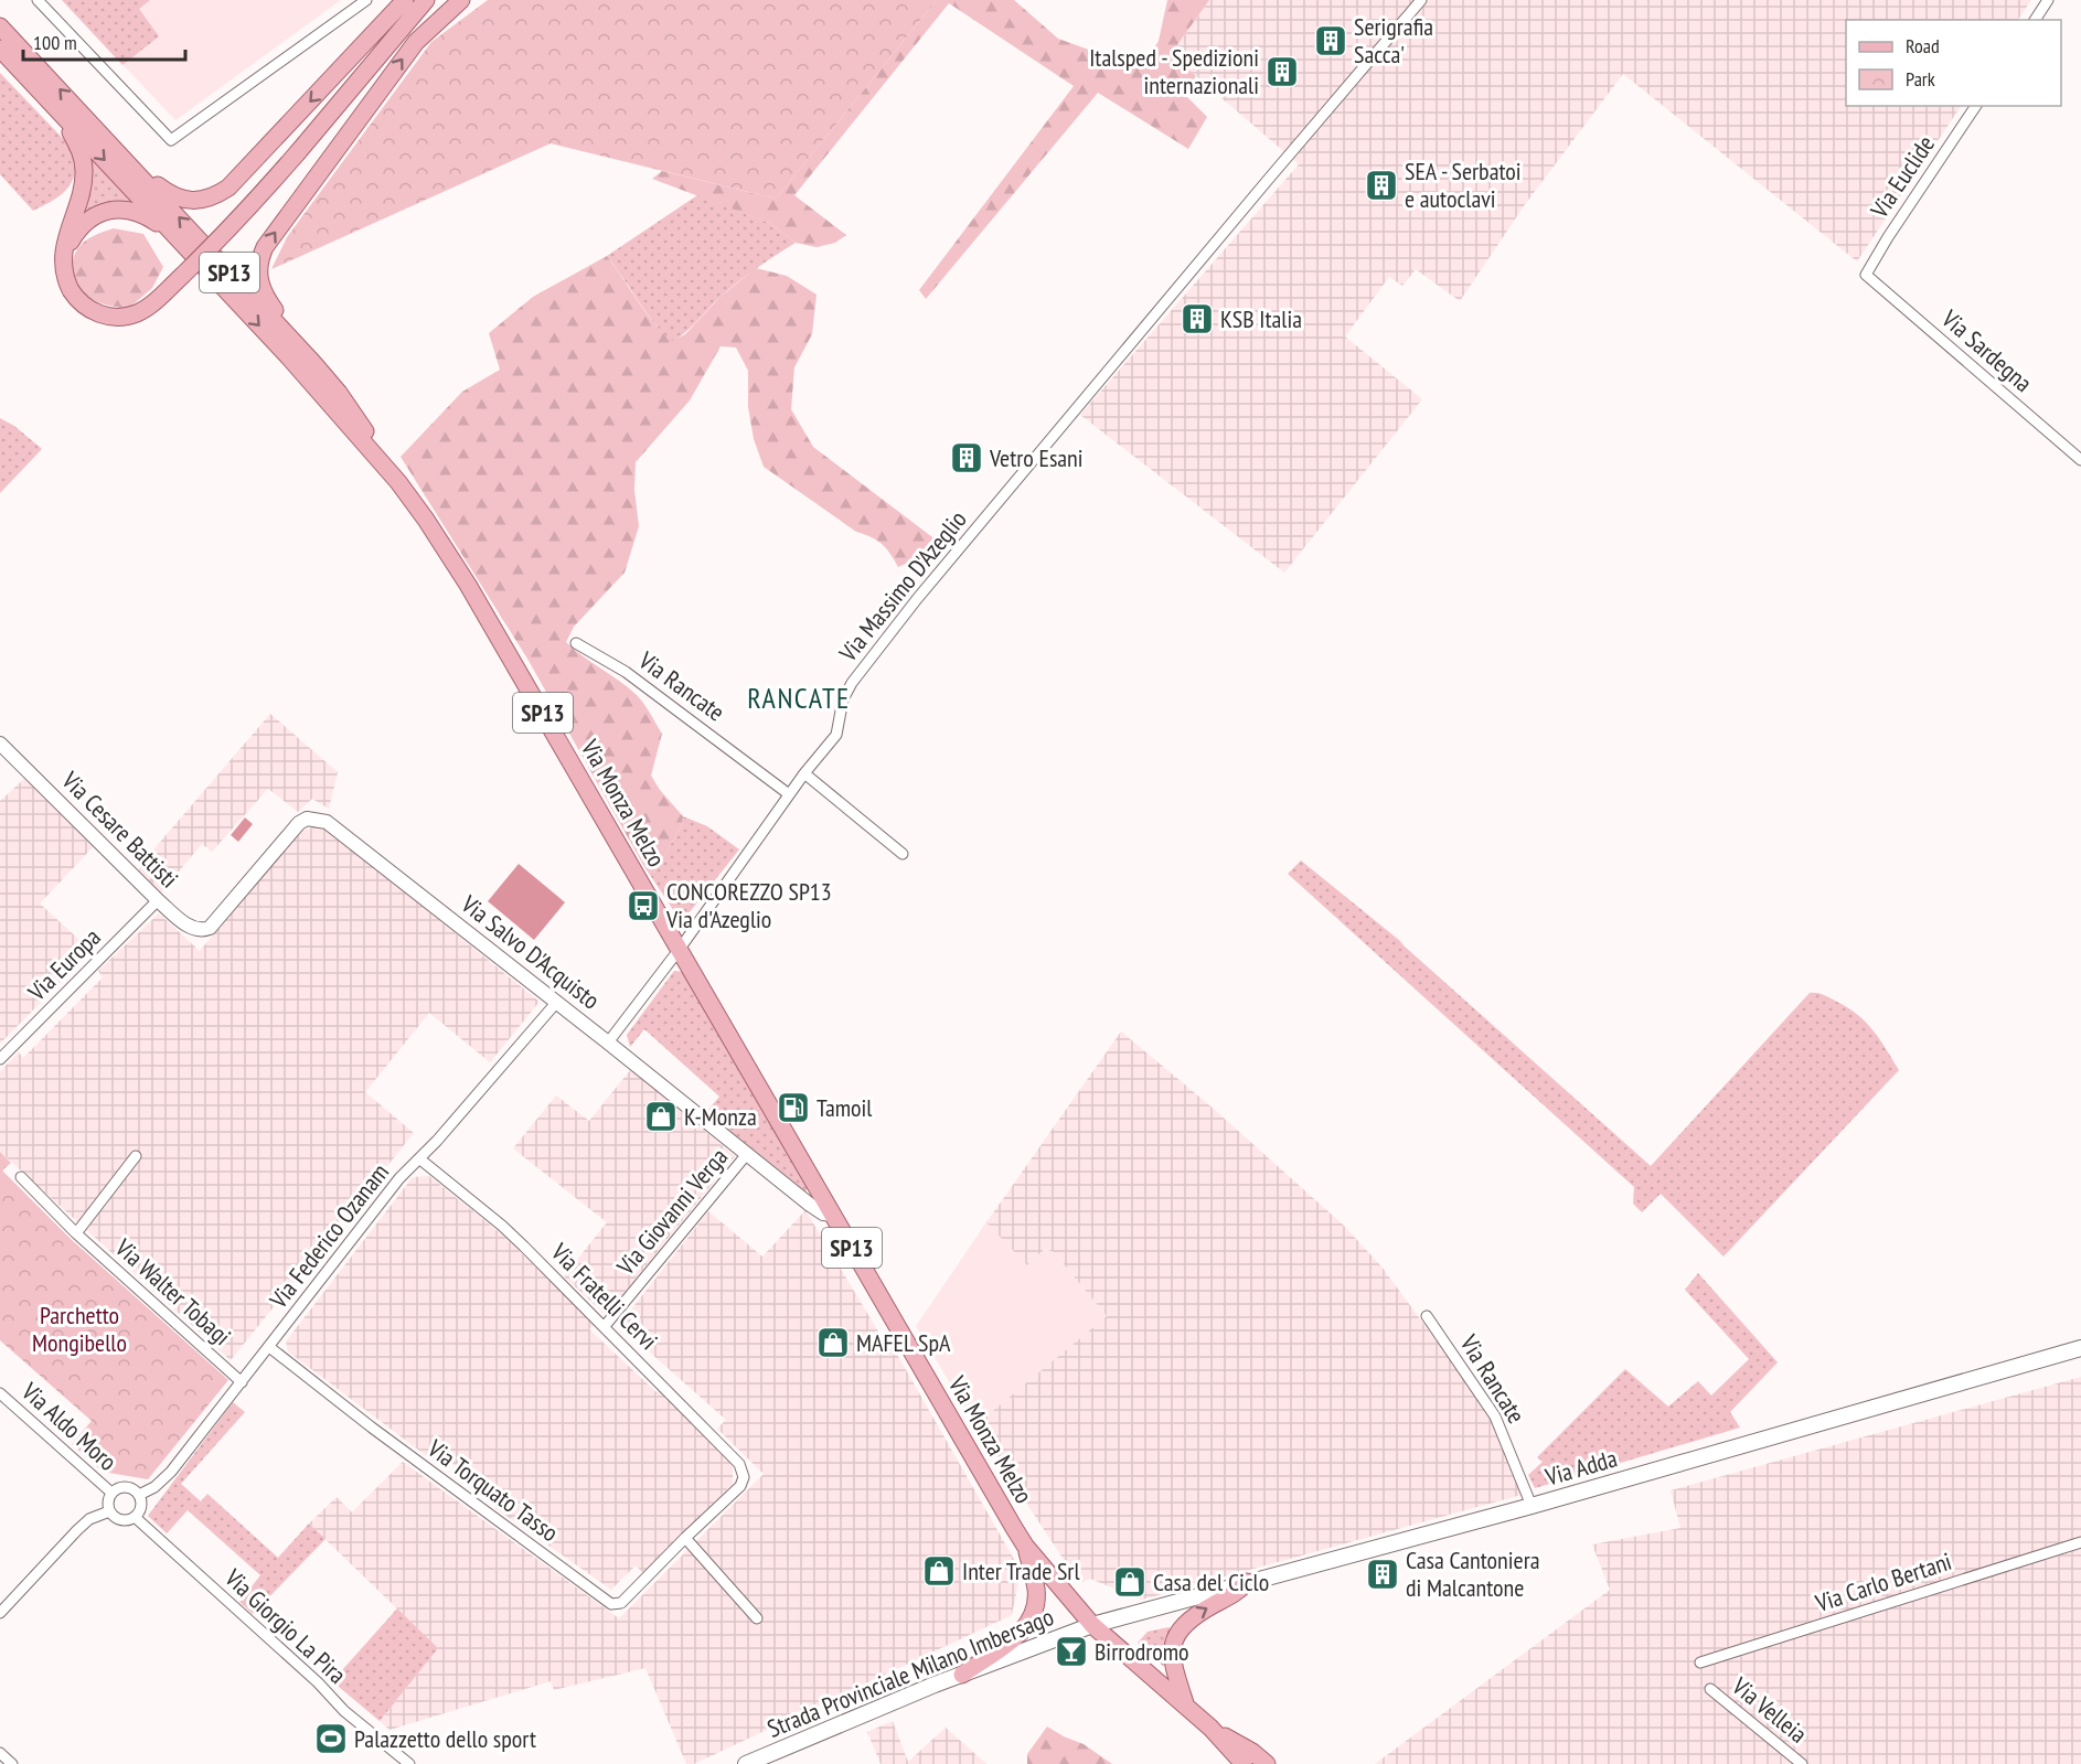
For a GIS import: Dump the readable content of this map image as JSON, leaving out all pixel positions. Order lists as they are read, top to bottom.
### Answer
{
  "streets": {
    "main road": [
      "SP13",
      "Via Monza Melzo",
      "Via Adda",
      "Strada Provinciale Milano Imbersago"
    ],
    "street": [
      "Via Euclide",
      "Via Sardegna",
      "Via Massimo D'Azeglio",
      "Via Rancate",
      "Via Cesare Battisti",
      "Via Salvo D'Acquisto",
      "Via Europa",
      "Via Giovanni Verga",
      "Via Federico Ozanam",
      "Via Walter Tobagi",
      "Via Fratelli Cervi",
      "Via Aldo Moro",
      "Via Torquato Tasso",
      "Via Carlo Bertani",
      "Via Giorgio La Pira",
      "Via Velleia"
    ]
  },
  "crossings": [
    ["Via Euclide", "Via Sardegna"],
    ["SP13", "Via Monza Melzo"],
    ["SP13", "Via Adda"],
    ["SP13", "Strada Provinciale Milano Imbersago"],
    ["Via Massimo D'Azeglio", "Via Rancate"],
    ["Via Massimo D'Azeglio", "Via Monza Melzo"],
    ["Via Massimo D'Azeglio", "Via Salvo D'Acquisto"],
    ["Via Rancate", "Via Adda"],
    ["Via Monza Melzo", "Via Salvo D'Acquisto"],
    ["Via Monza Melzo", "Via Adda"],
    ["Via Monza Melzo", "Strada Provinciale Milano Imbersago"],
    ["Via Cesare Battisti", "Via Salvo D'Acquisto"],
    ["Via Cesare Battisti", "Via Europa"],
    ["Via Salvo D'Acquisto", "Via Giovanni Verga"],
    ["Via Salvo D'Acquisto", "Via Federico Ozanam"],
    ["Via Giovanni Verga", "Via Fratelli Cervi"],
    ["Via Federico Ozanam", "Via Walter Tobagi"],
    ["Via Federico Ozanam", "Via Fratelli Cervi"],
    ["Via Federico Ozanam", "Via Aldo Moro"],
    ["Via Federico Ozanam", "Via Torquato Tasso"],
    ["Via Federico Ozanam", "Via Giorgio La Pira"],
    ["Via Fratelli Cervi", "Via Torquato Tasso"],
    ["Via Aldo Moro", "Via Giorgio La Pira"],
    ["Via Adda", "Strada Provinciale Milano Imbersago"]
  ],
  "districts": ["RANCATE"],
  "parks": ["Parchetto Mongibello"],
  "places": {
    "building": [
      "Serigrafia Sacca'",
      "Italsped - Spedizioni internazionali",
      "SEA - Serbatoi e autoclavi",
      "KSB Italia",
      "Vetro Esani",
      "Casa Cantoniera di Malcantone"
    ],
    "bus stop": ["CONCOREZZO SP13 Via d'Azeglio"],
    "fuel station": ["Tamoil"],
    "shop": [
      "K-Monza",
      "MAFEL SpA",
      "Inter Trade Srl",
      "Casa del Ciclo"
    ],
    "bar": ["Birrodromo"],
    "sports": ["Palazzetto dello sport"]
  },
  "legend": ["Road", "Park"],
  "scale_bar": "100 m"
}
